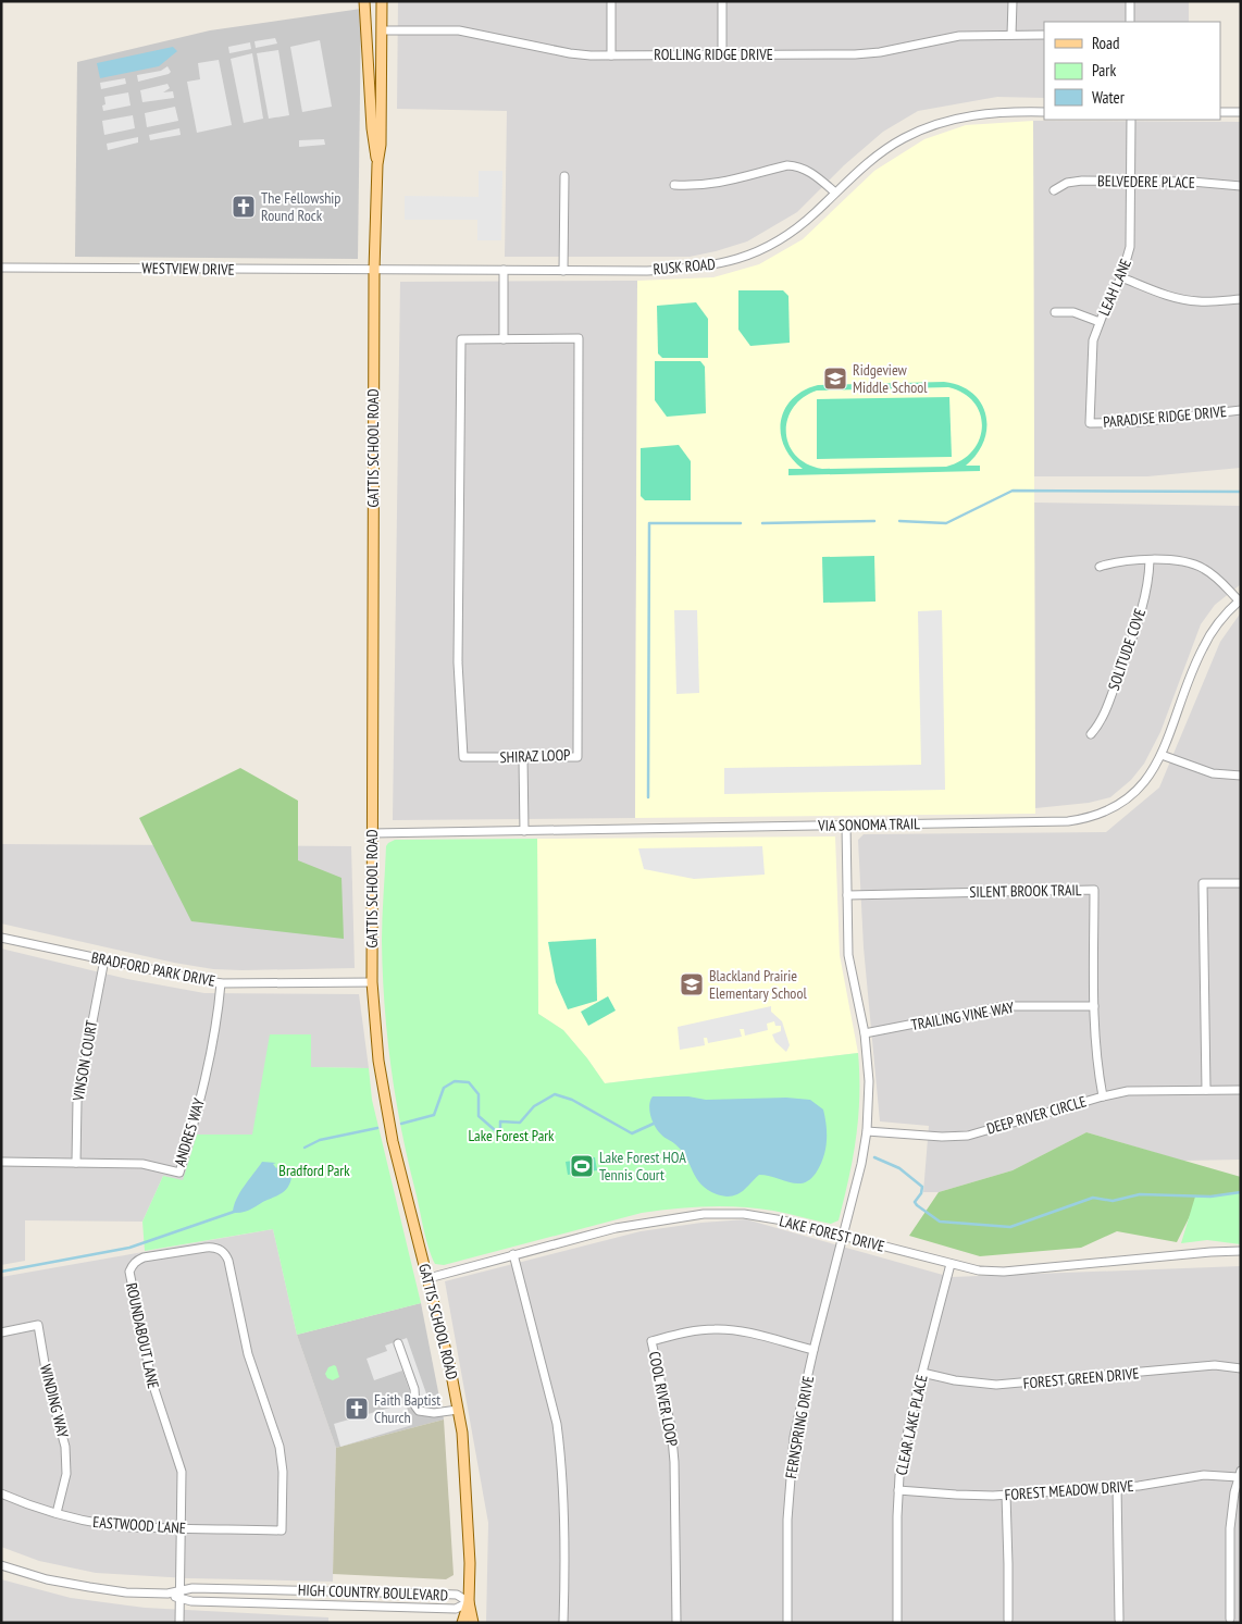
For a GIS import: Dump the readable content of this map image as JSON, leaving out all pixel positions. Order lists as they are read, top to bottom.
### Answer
{
  "streets": {
    "main road": ["GATTIS SCHOOL ROAD"],
    "street": [
      "ROLLING RIDGE DRIVE",
      "BELVEDERE PLACE",
      "RUSK ROAD",
      "WESTVIEW DRIVE",
      "LEAH LANE",
      "PARADISE RIDGE DRIVE",
      "SOLITUDE COVE",
      "SHIRAZ LOOP",
      "VIA SONOMA TRAIL",
      "SILENT BROOK TRAIL",
      "BRADFORD PARK DRIVE",
      "TRAILING VINE WAY",
      "VINSON COURT",
      "DEEP RIVER CIRCLE",
      "ANDRES WAY",
      "LAKE FOREST DRIVE",
      "ROUNDABOUT LANE",
      "FOREST GREEN DRIVE",
      "COOL RIVER LOOP",
      "WINDING WAY",
      "CLEAR LAKE PLACE",
      "FERNSPRING DRIVE",
      "FOREST MEADOW DRIVE",
      "EASTWOOD LANE",
      "HIGH COUNTRY BOULEVARD"
    ]
  },
  "crossings": [
    ["ROLLING RIDGE DRIVE", "GATTIS SCHOOL ROAD"],
    ["BELVEDERE PLACE", "LEAH LANE"],
    ["RUSK ROAD", "WESTVIEW DRIVE"],
    ["RUSK ROAD", "GATTIS SCHOOL ROAD"],
    ["WESTVIEW DRIVE", "GATTIS SCHOOL ROAD"],
    ["LEAH LANE", "PARADISE RIDGE DRIVE"],
    ["GATTIS SCHOOL ROAD", "VIA SONOMA TRAIL"],
    ["GATTIS SCHOOL ROAD", "BRADFORD PARK DRIVE"],
    ["GATTIS SCHOOL ROAD", "LAKE FOREST DRIVE"],
    ["GATTIS SCHOOL ROAD", "HIGH COUNTRY BOULEVARD"],
    ["VIA SONOMA TRAIL", "FERNSPRING DRIVE"],
    ["SILENT BROOK TRAIL", "TRAILING VINE WAY"],
    ["SILENT BROOK TRAIL", "DEEP RIVER CIRCLE"],
    ["SILENT BROOK TRAIL", "FERNSPRING DRIVE"],
    ["BRADFORD PARK DRIVE", "VINSON COURT"],
    ["BRADFORD PARK DRIVE", "ANDRES WAY"],
    ["TRAILING VINE WAY", "FERNSPRING DRIVE"],
    ["VINSON COURT", "ANDRES WAY"],
    ["DEEP RIVER CIRCLE", "FERNSPRING DRIVE"],
    ["LAKE FOREST DRIVE", "CLEAR LAKE PLACE"],
    ["LAKE FOREST DRIVE", "FERNSPRING DRIVE"],
    ["ROUNDABOUT LANE", "EASTWOOD LANE"],
    ["ROUNDABOUT LANE", "HIGH COUNTRY BOULEVARD"],
    ["FOREST GREEN DRIVE", "CLEAR LAKE PLACE"],
    ["COOL RIVER LOOP", "FERNSPRING DRIVE"],
    ["WINDING WAY", "EASTWOOD LANE"],
    ["CLEAR LAKE PLACE", "FOREST MEADOW DRIVE"]
  ],
  "parks": ["Lake Forest Park", "Bradford Park"],
  "places": {
    "church": ["The Fellowship Round Rock", "Faith Baptist Church"],
    "school or university": ["Ridgeview Middle School", "Blackland Prairie Elementary School"],
    "sports": ["Lake Forest HOA Tennis Court"]
  },
  "legend": ["Road", "Park", "Water"]
}
